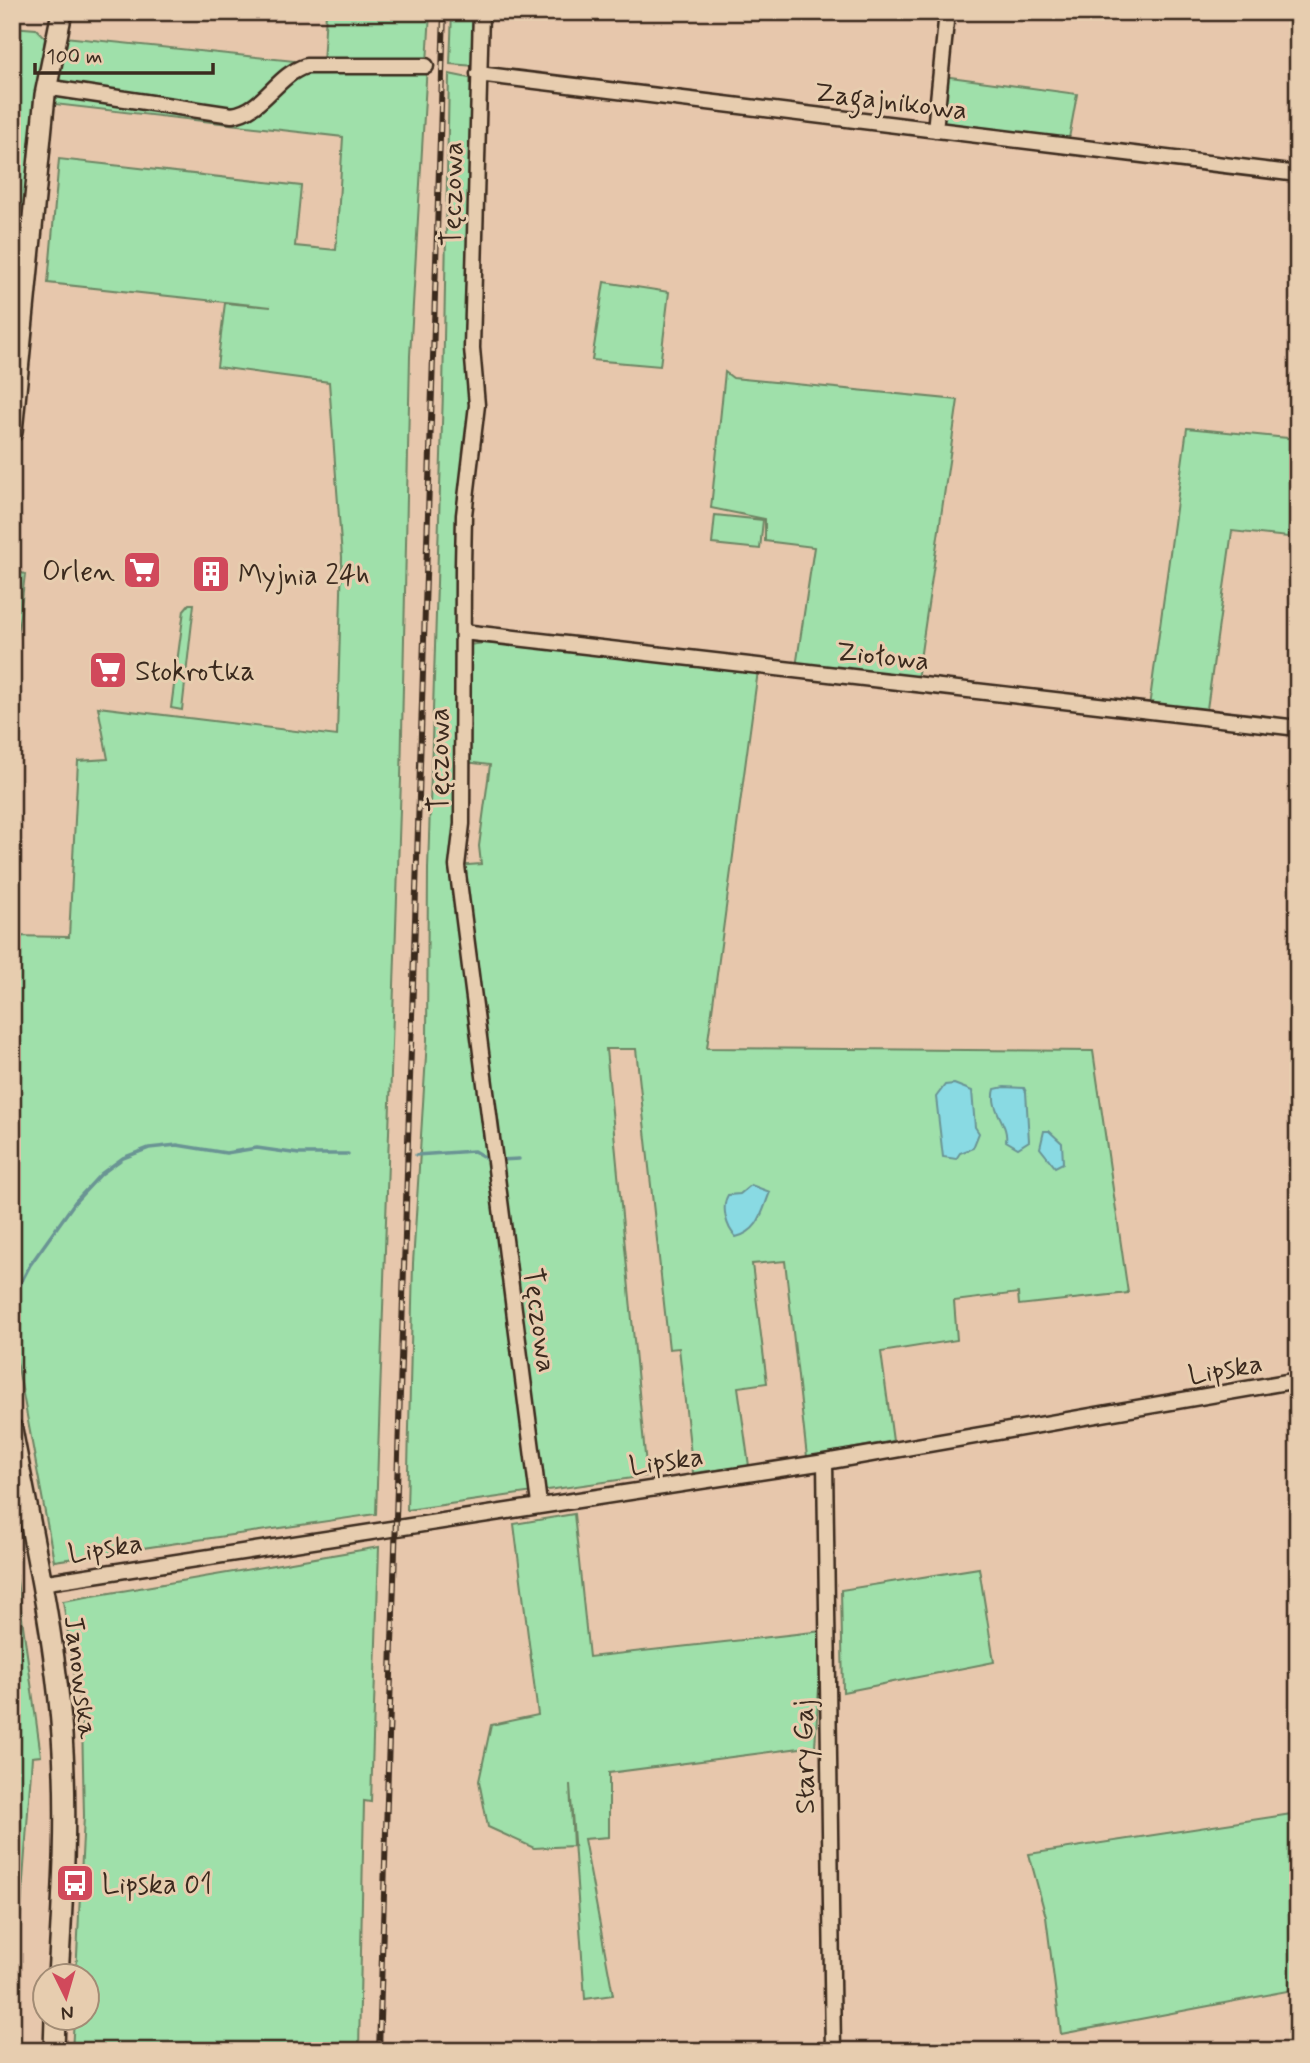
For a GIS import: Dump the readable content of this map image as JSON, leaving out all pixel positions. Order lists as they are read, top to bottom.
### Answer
{
  "streets": {
    "street": [
      "Zagajnikowa",
      "Tęczowa",
      "Ziołowa",
      "Lipska",
      "Janowska",
      "Stary Gaj"
    ]
  },
  "crossings": [
    ["Zagajnikowa", "Tęczowa"],
    ["Tęczowa", "Ziołowa"],
    ["Tęczowa", "Lipska"],
    ["Lipska", "Janowska"],
    ["Lipska", "Stary Gaj"]
  ],
  "places": {
    "supermarket": ["Orlen", "Stokrotka"],
    "building": ["Myjnia 24h"],
    "bus stop": ["Lipska 01"]
  },
  "scale_bar": "100 m",
  "north": "bottom"
}
